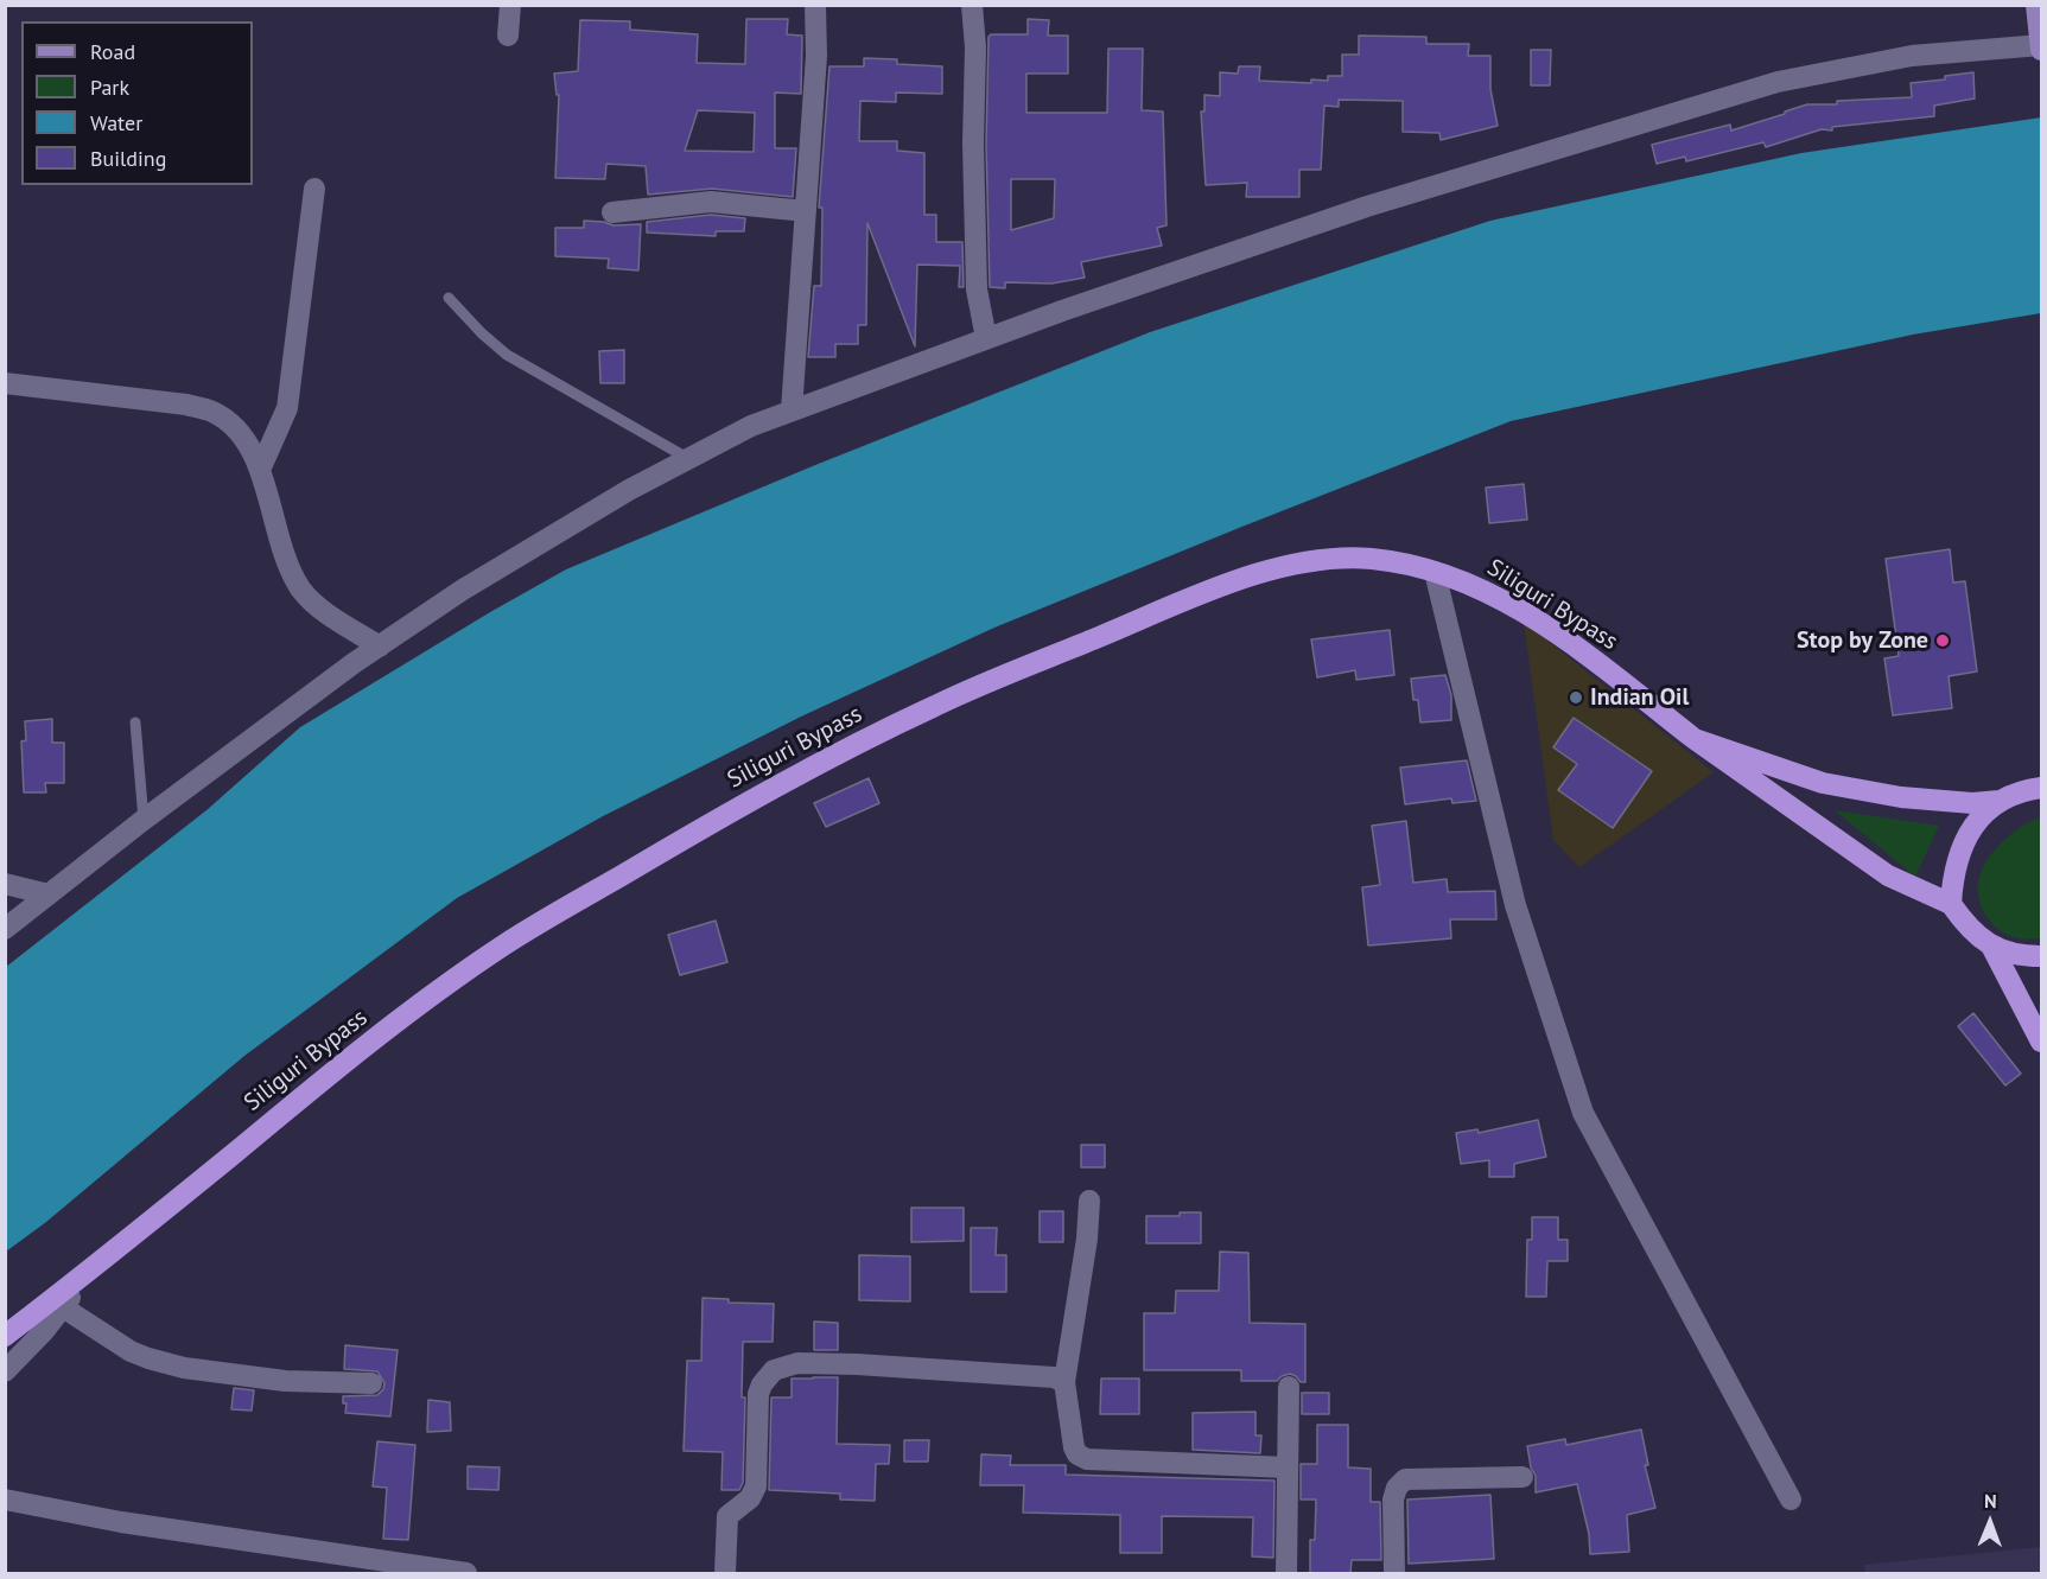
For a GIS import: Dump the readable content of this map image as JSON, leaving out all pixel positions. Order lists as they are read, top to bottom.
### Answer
{
  "streets": {
    "highway": ["Siliguri Bypass"]
  },
  "places": ["Stop by Zone", "Indian Oil"],
  "legend": [
    "Road",
    "Park",
    "Water",
    "Building"
  ],
  "north": "top"
}
